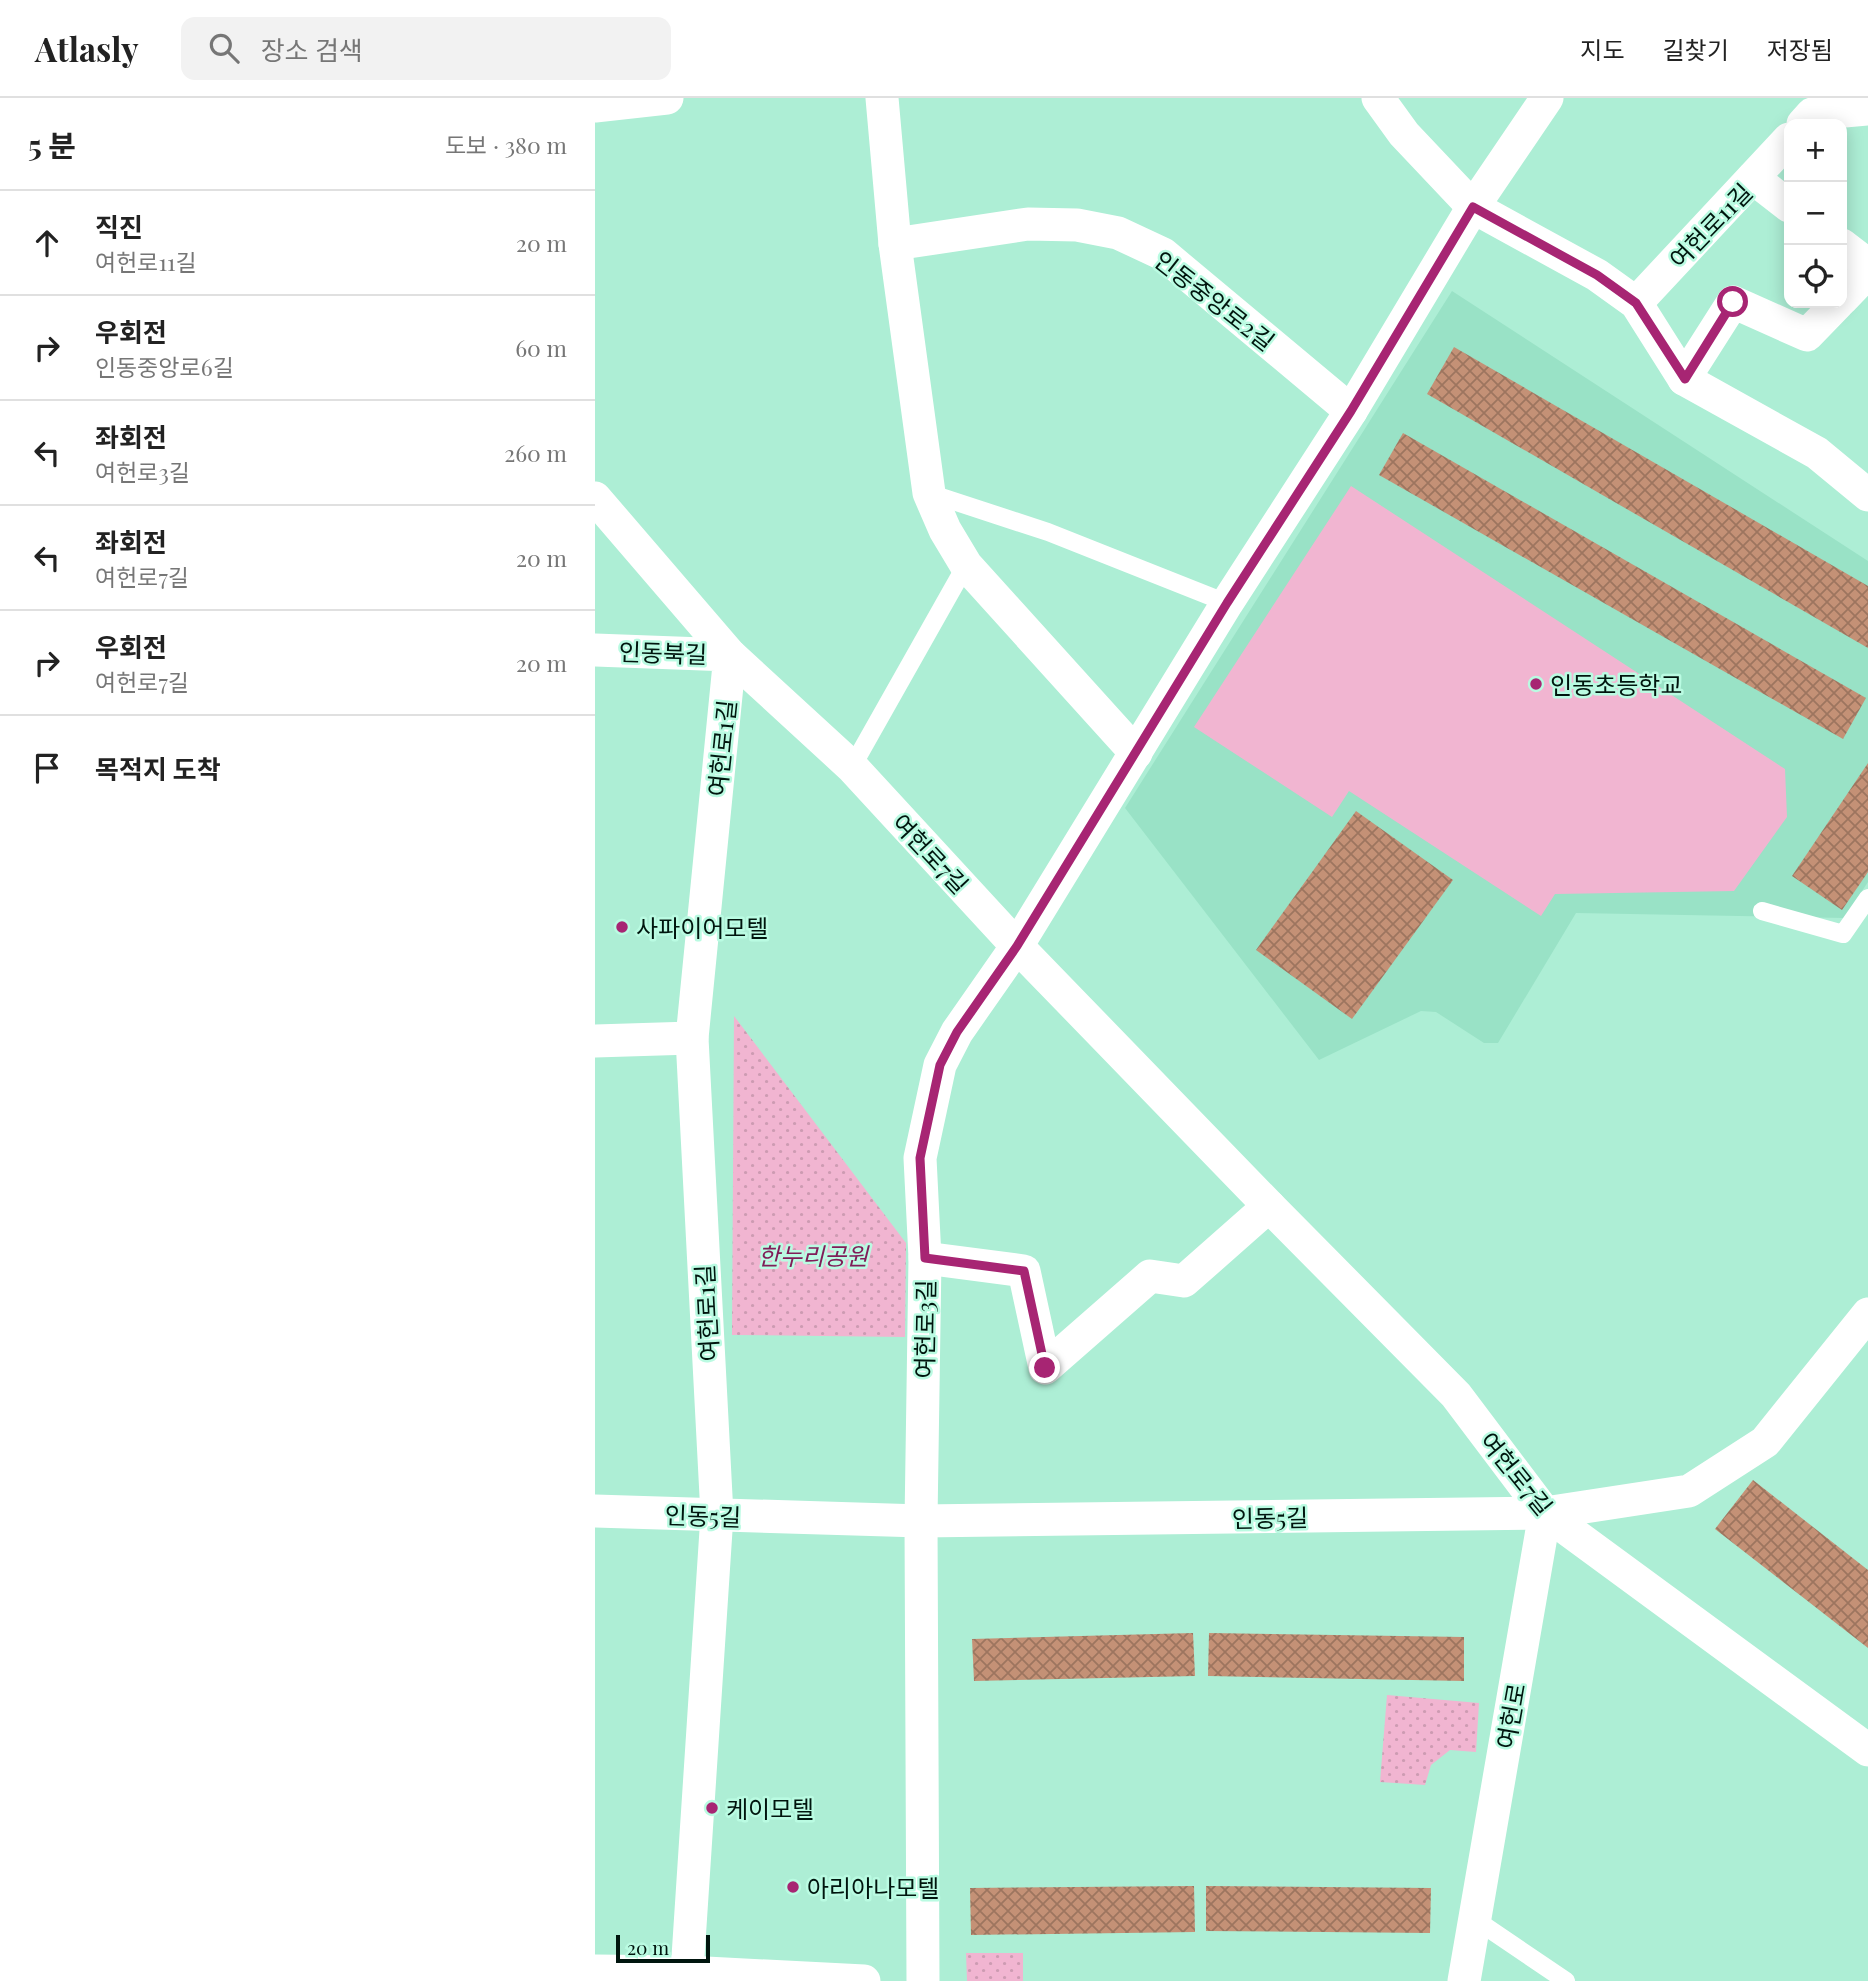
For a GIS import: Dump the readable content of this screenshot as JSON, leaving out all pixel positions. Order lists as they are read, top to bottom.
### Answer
{
  "streets": {
    "street": [
      "여헌로11길",
      "인동중앙로2길",
      "인동북길",
      "여헌로1길",
      "여헌로7길",
      "여헌로3길",
      "인동5길",
      "여헌로"
    ]
  },
  "crossings": [
    ["인동중앙로2길", "여헌로3길"],
    ["인동북길", "여헌로1길"],
    ["인동북길", "여헌로7길"],
    ["여헌로1길", "여헌로7길"],
    ["여헌로1길", "인동5길"],
    ["여헌로7길", "여헌로3길"],
    ["여헌로7길", "인동5길"],
    ["여헌로7길", "여헌로"],
    ["여헌로3길", "인동5길"],
    ["인동5길", "여헌로"]
  ],
  "parks": ["한누리공원"],
  "places": [
    "인동초등학교",
    "사파이어모텔",
    "케이모텔",
    "아리아나모텔"
  ],
  "scale_bar": "20 m",
  "page": {
    "header": "Atlasly",
    "search": "장소 검색",
    "nav": ["지도", "길찾기", "저장됨"],
    "heading": ["5 분", "도보 · 380 m"],
    "map_buttons": ["+", "−"],
    "list": [
      ["직진", "여헌로11길", "20 m"],
      ["우회전", "인동중앙로6길", "60 m"],
      ["좌회전", "여헌로3길", "260 m"],
      ["좌회전", "여헌로7길", "20 m"],
      ["우회전", "여헌로7길", "20 m"],
      "목적지 도착"
    ],
    "scale": "20 m"
  }
}
